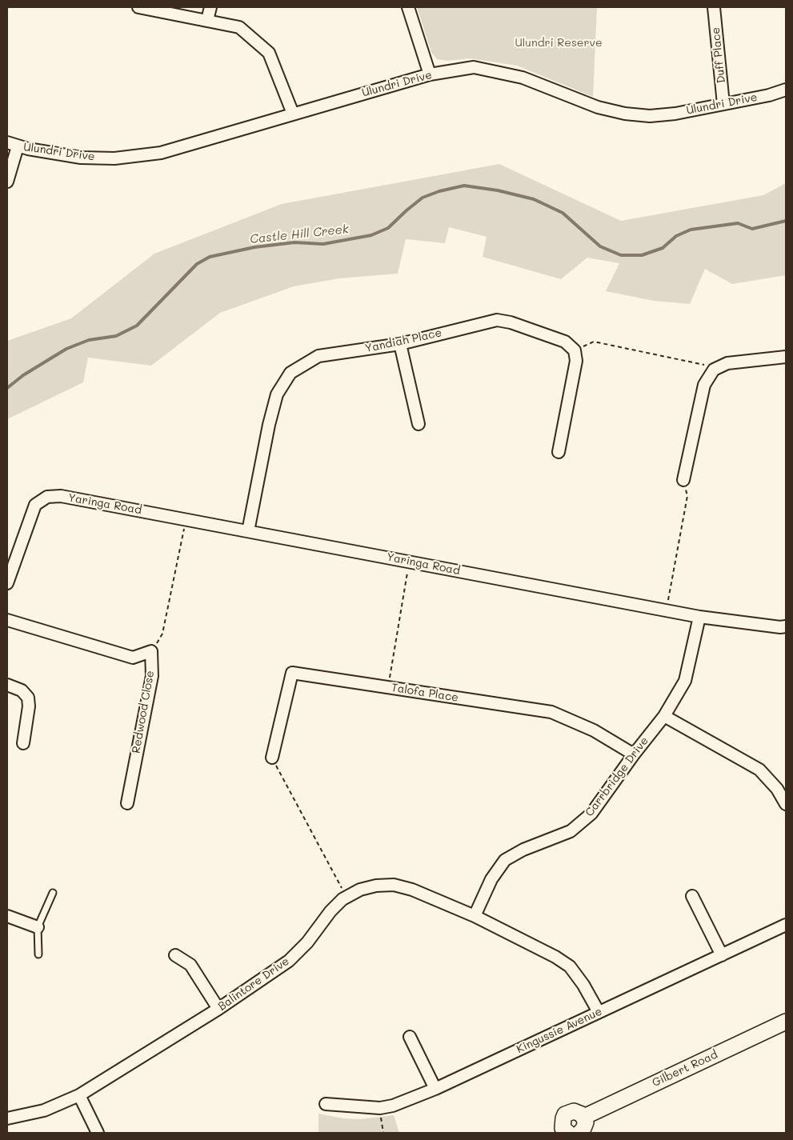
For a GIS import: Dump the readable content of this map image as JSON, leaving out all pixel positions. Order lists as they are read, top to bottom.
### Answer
{
  "streets": {
    "main road": ["Gilbert Road"],
    "street": [
      "Duff Place",
      "Ulundri Drive",
      "Yandiah Place",
      "Yaringa Road",
      "Talofa Place",
      "Redwood Close",
      "Carrbridge Drive",
      "Balintore Drive",
      "Kingussie Avenue"
    ]
  },
  "crossings": [
    ["Duff Place", "Ulundri Drive"],
    ["Yandiah Place", "Yaringa Road"],
    ["Yaringa Road", "Carrbridge Drive"],
    ["Talofa Place", "Carrbridge Drive"],
    ["Carrbridge Drive", "Balintore Drive"],
    ["Balintore Drive", "Kingussie Avenue"]
  ],
  "water": ["Castle Hill Creek"],
  "parks": ["Ulundri Reserve"]
}
